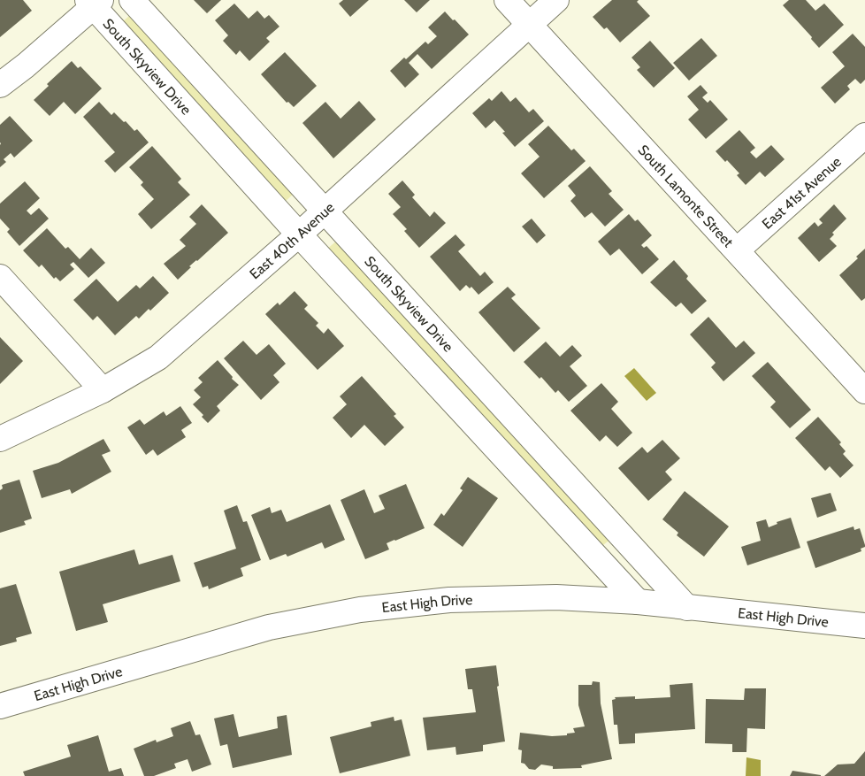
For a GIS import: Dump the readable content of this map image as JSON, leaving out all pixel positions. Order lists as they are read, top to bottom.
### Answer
{
  "streets": {
    "street": [
      "South Skyview Drive",
      "East 41st Avenue",
      "South Lamonte Street",
      "East 40th Avenue",
      "East High Drive"
    ]
  },
  "crossings": [
    ["South Skyview Drive", "East 40th Avenue"],
    ["South Skyview Drive", "East High Drive"],
    ["East 41st Avenue", "South Lamonte Street"],
    ["South Lamonte Street", "East 40th Avenue"]
  ]
}
